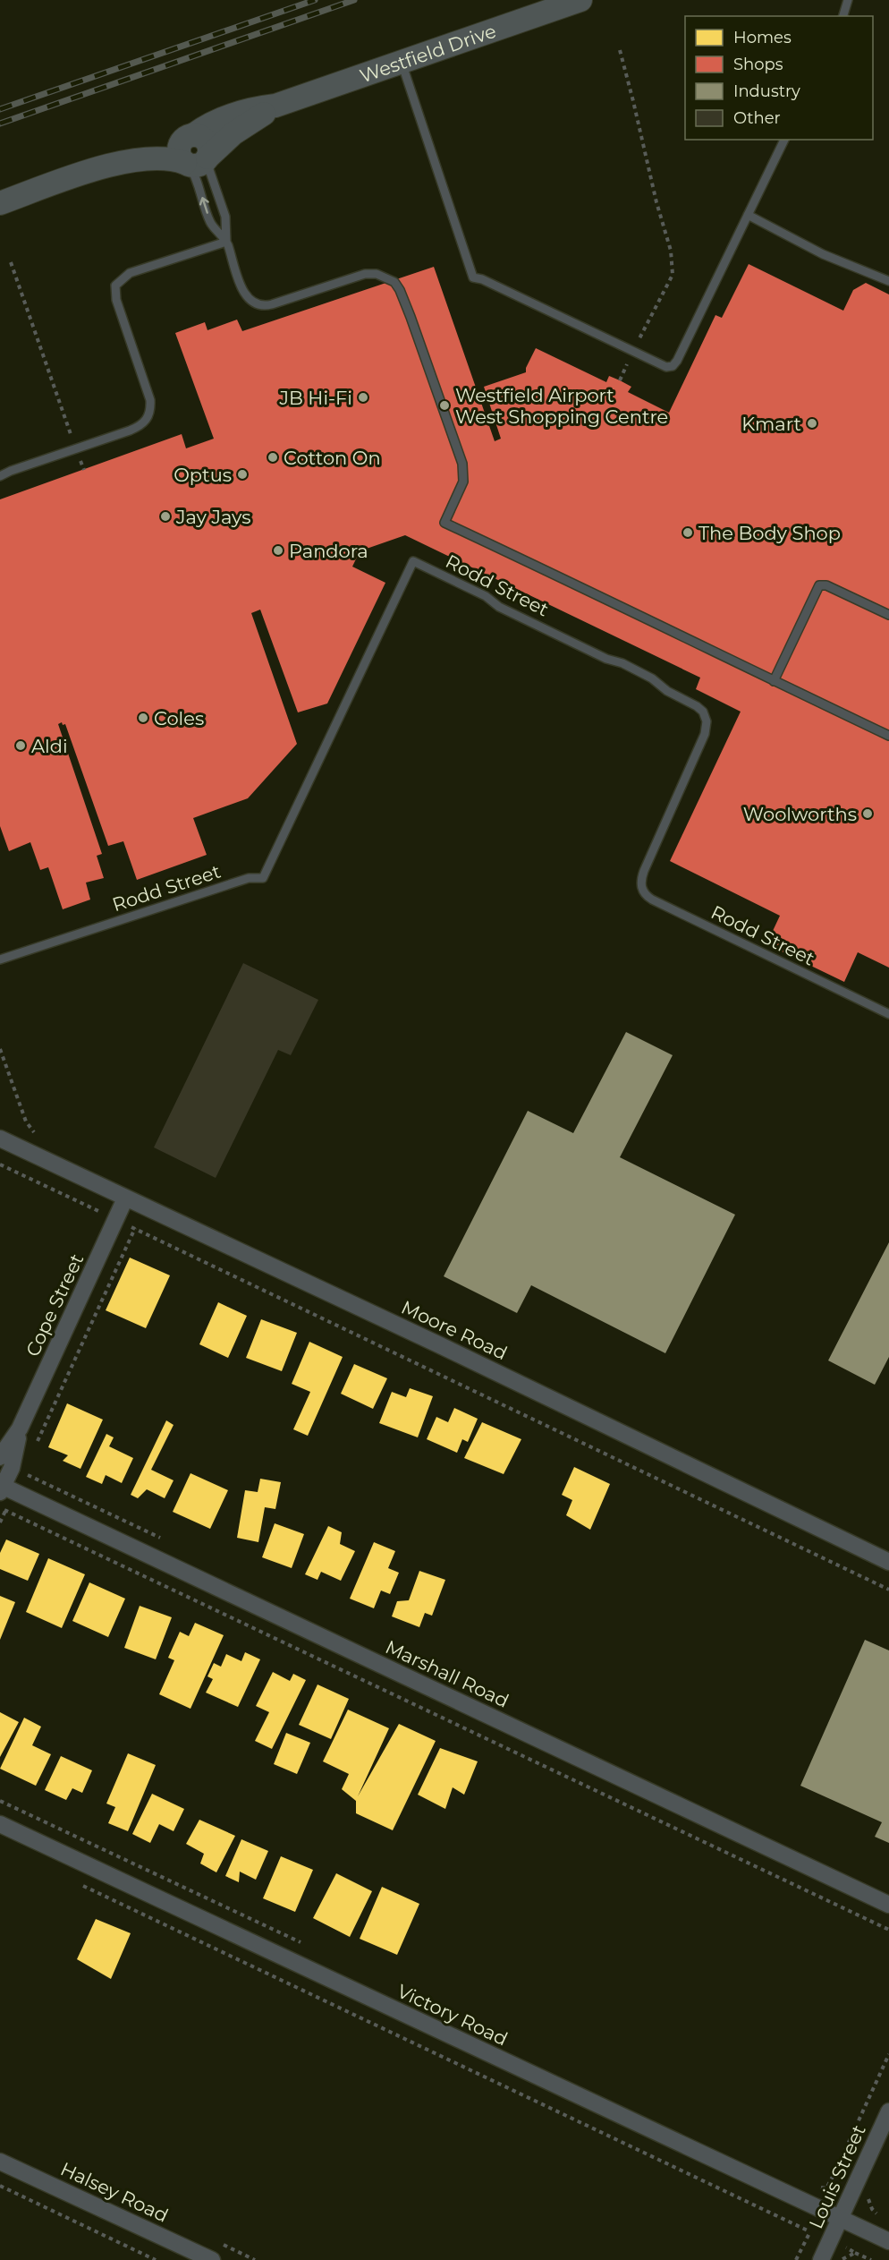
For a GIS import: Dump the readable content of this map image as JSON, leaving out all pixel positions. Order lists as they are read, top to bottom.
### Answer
{
  "streets": {
    "main road": ["Westfield Drive"],
    "street": [
      "Cope Street",
      "Moore Road",
      "Marshall Road",
      "Victory Road",
      "Louis Street",
      "Halsey Road"
    ],
    "lane": ["Rodd Street"]
  },
  "crossings": [
    ["Cope Street", "Moore Road"],
    ["Cope Street", "Marshall Road"],
    ["Victory Road", "Louis Street"]
  ],
  "places": [
    "JB Hi-Fi",
    "Westfield Airport West Shopping Centre",
    "Kmart",
    "Cotton On",
    "Optus",
    "Jay Jays",
    "The Body Shop",
    "Pandora",
    "Coles",
    "Aldi",
    "Woolworths"
  ],
  "legend": [
    "Homes",
    "Shops",
    "Industry",
    "Other"
  ]
}
